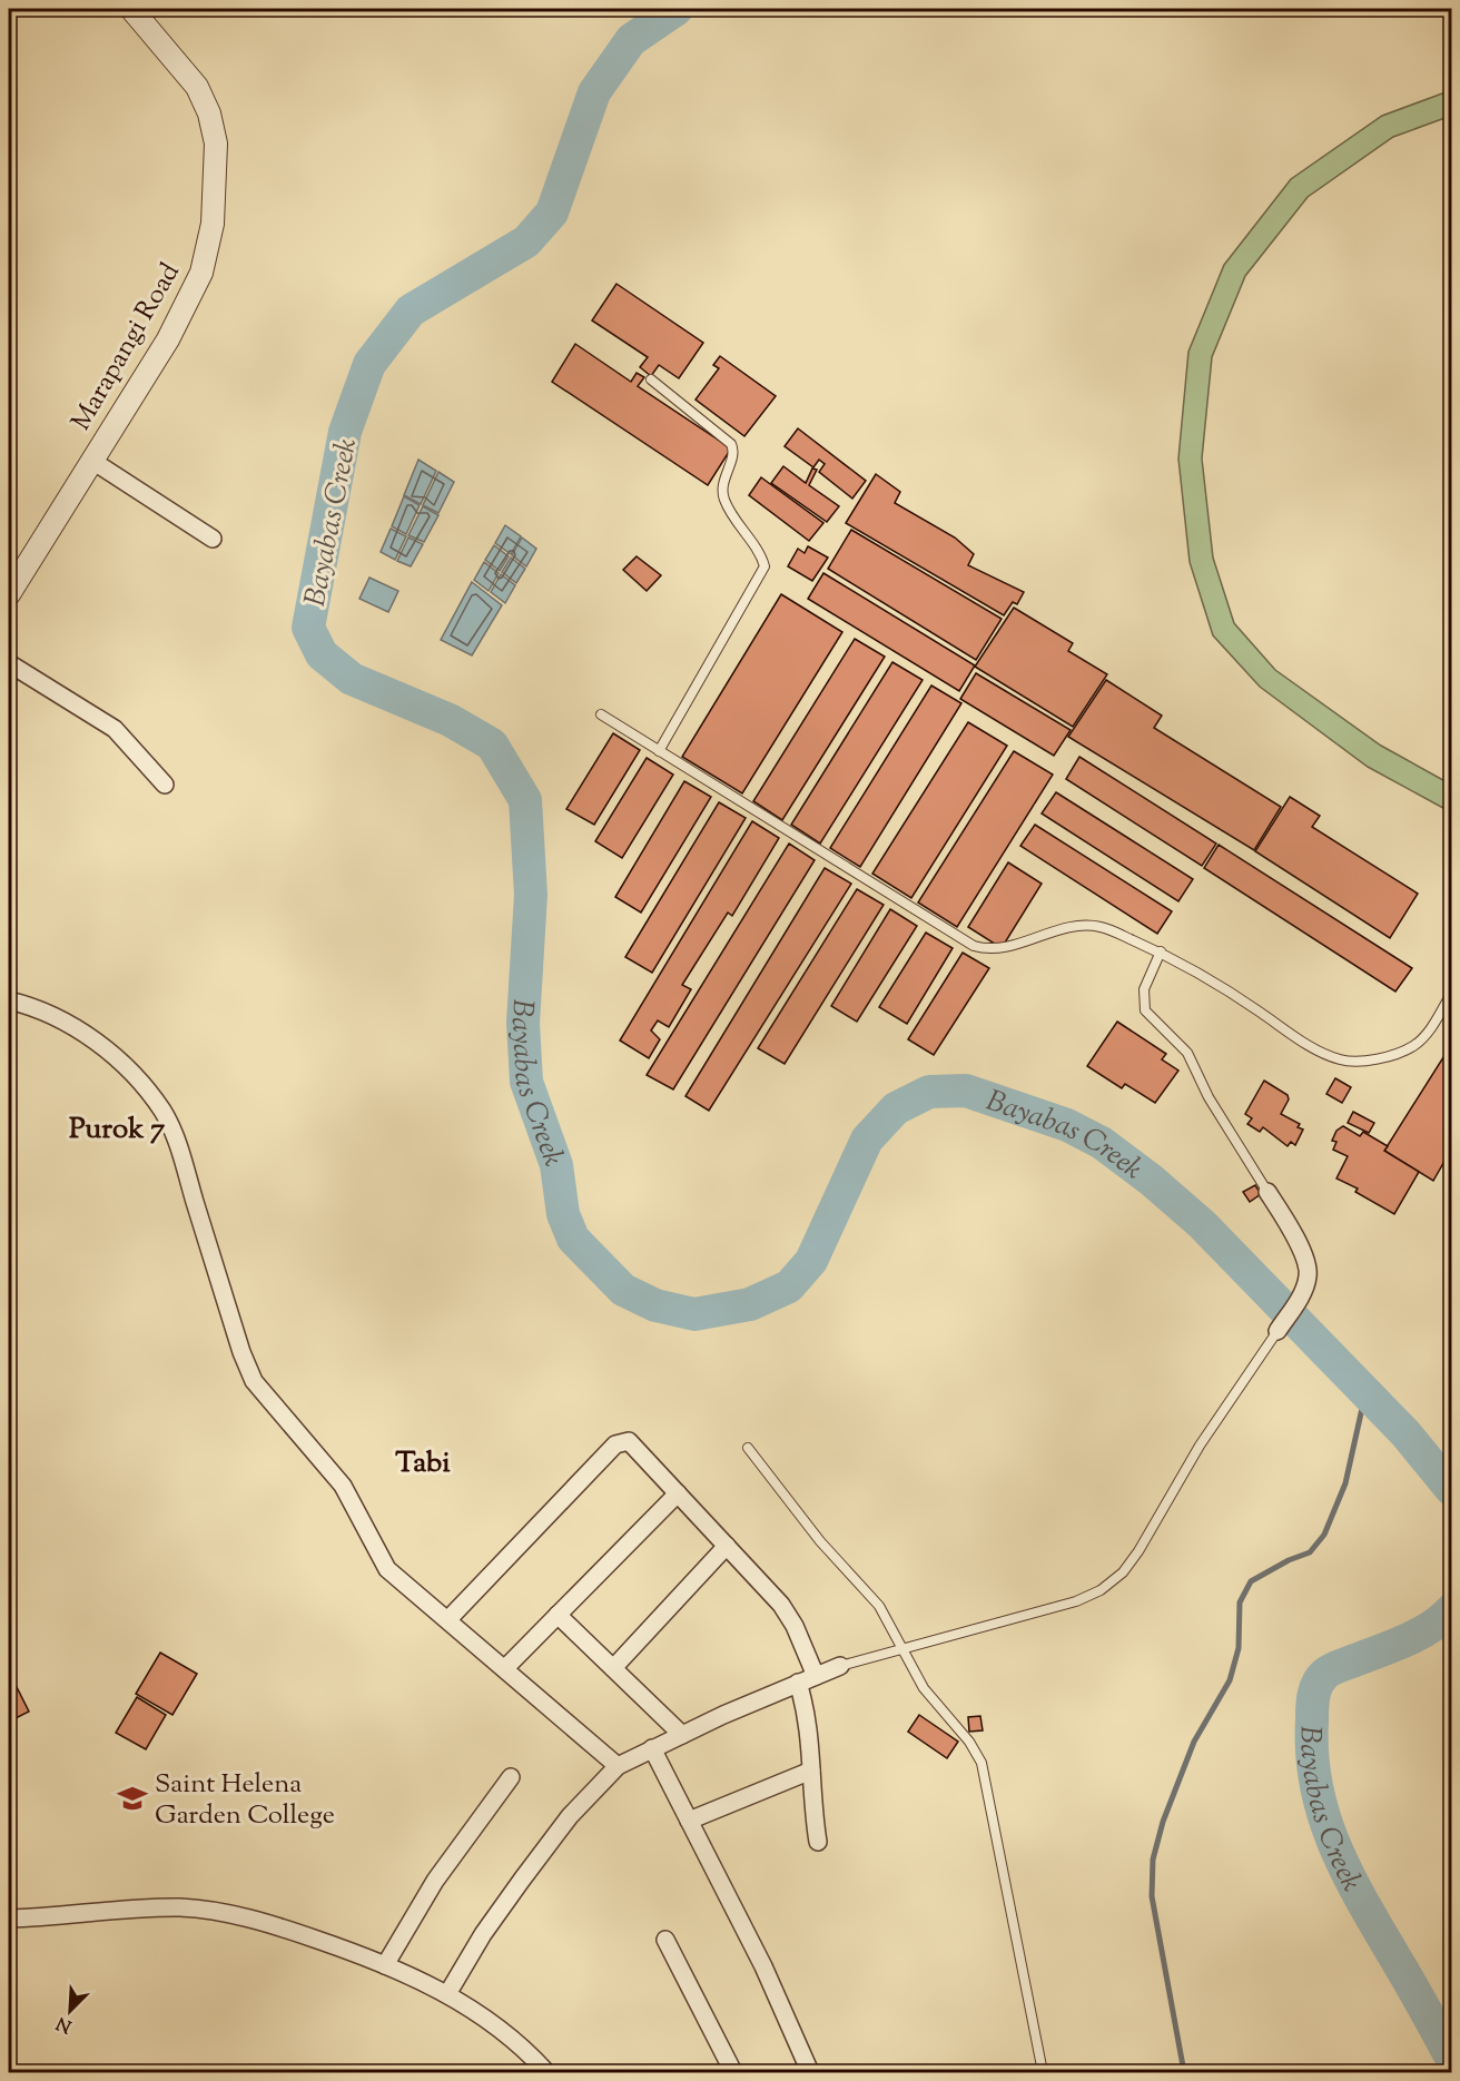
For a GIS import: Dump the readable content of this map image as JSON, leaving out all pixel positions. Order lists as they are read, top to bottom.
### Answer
{
  "streets": {
    "street": ["Marapangi Road"]
  },
  "districts": ["Purok 7", "Tabi"],
  "water": ["Bayabas Creek"],
  "places": {
    "school or university": ["Saint Helena Garden College"]
  },
  "north": "bottom left"
}
